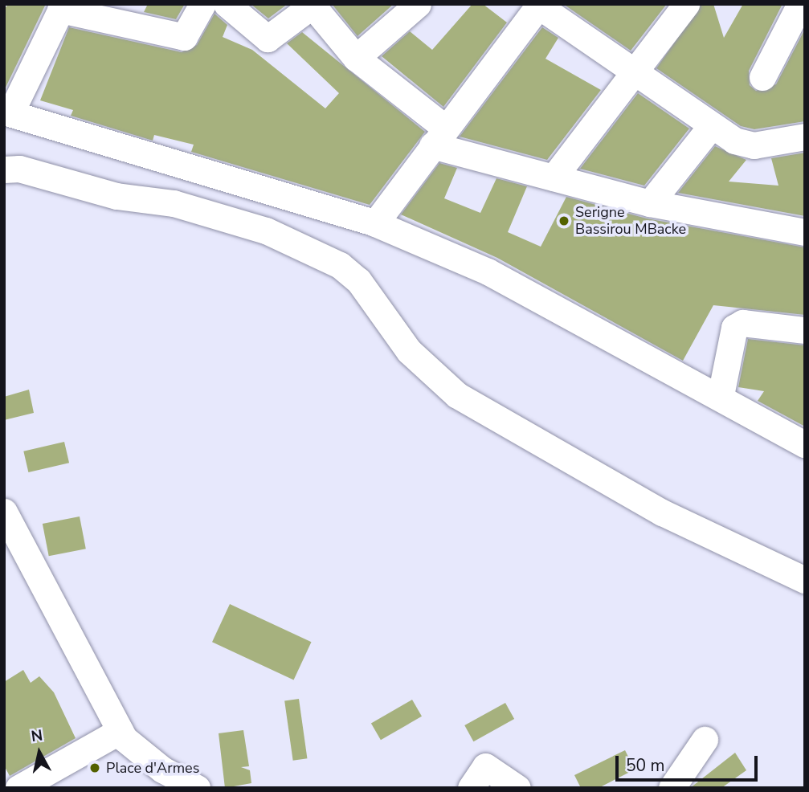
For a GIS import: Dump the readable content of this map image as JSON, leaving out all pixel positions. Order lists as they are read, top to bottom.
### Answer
{
  "places": ["Serigne Bassirou MBacke", "Place d'Armes"],
  "scale_bar": "50 m",
  "north": "top"
}
